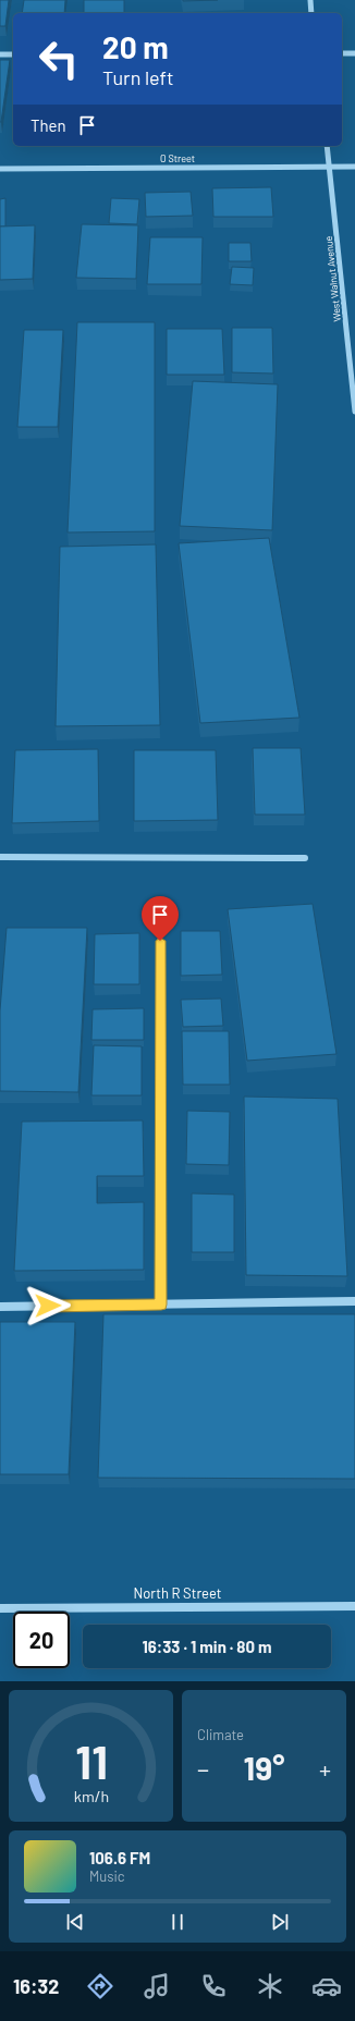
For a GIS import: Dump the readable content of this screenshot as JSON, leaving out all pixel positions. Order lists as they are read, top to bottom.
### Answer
{
  "streets": {
    "street": ["O Street", "West Walnut Avenue", "North R Street"]
  },
  "crossings": [
    ["O Street", "West Walnut Avenue"]
  ],
  "page": {
    "turn": ["20 m", "Turn left"],
    "then": "Then",
    "limit": "20",
    "trip": "16:33 · 1 min · 80 m",
    "tile": "Climate",
    "heat": ["−", "19°", "+"],
    "song": ["106.6 FM", "Music"],
    "tabs": "16:32",
    "gauge": ["11", "km/h"]
  }
}
